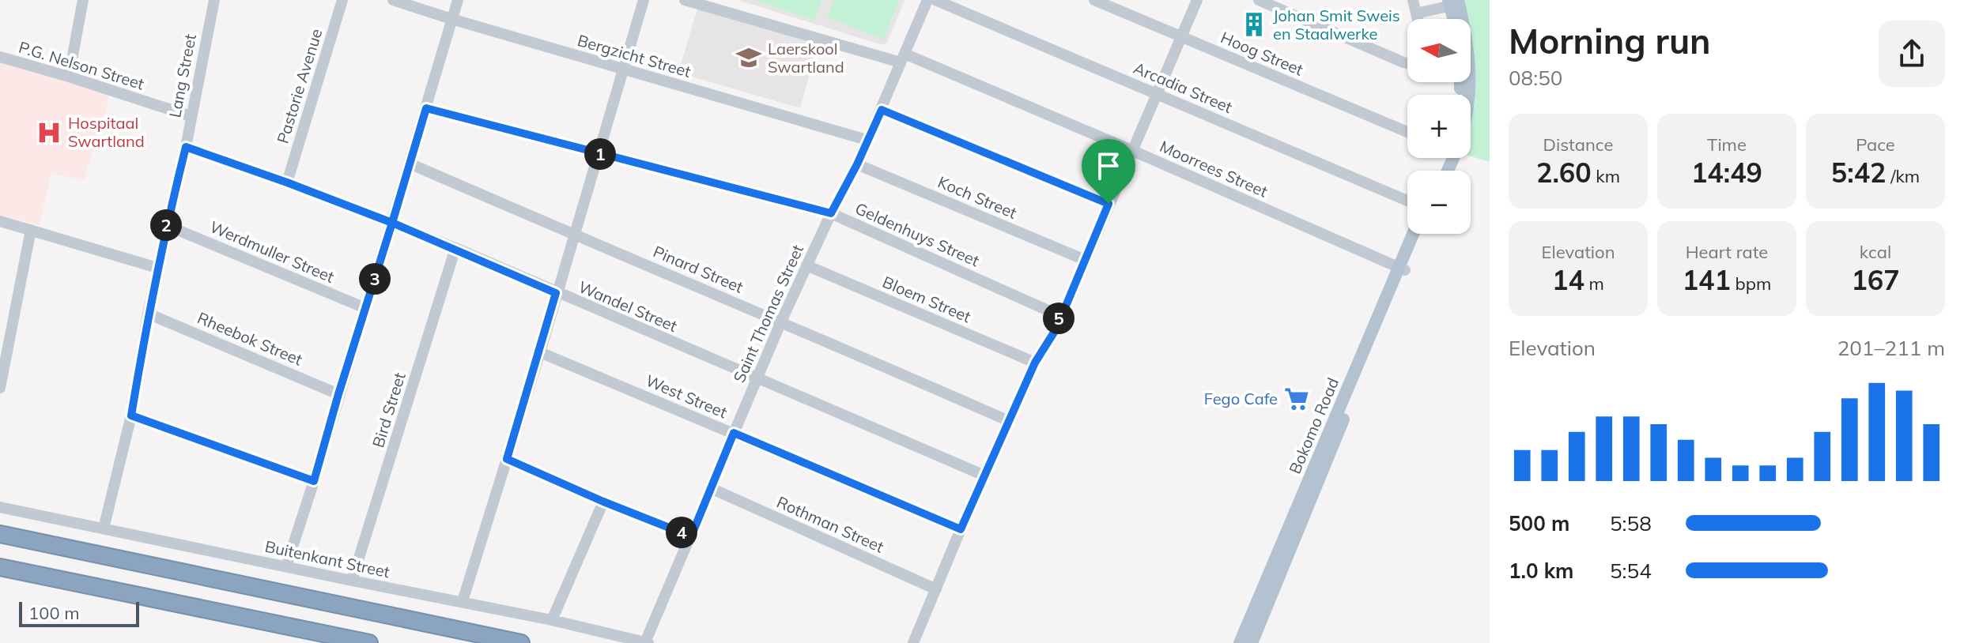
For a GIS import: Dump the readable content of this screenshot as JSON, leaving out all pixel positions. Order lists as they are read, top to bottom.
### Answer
{
  "streets": {
    "main road": ["Bokomo Road"],
    "street": [
      "Hoog Street",
      "Bergzicht Street",
      "P.G. Nelson Street",
      "Lang Street",
      "Pastorie Avenue",
      "Arcadia Street",
      "Moorrees Street",
      "Koch Street",
      "Geldenhuys Street",
      "Werdmuller Street",
      "Pinard Street",
      "Bloem Street",
      "Wandel Street",
      "Saint Thomas Street",
      "Rheebok Street",
      "West Street",
      "Bird Street",
      "Rothman Street",
      "Buitenkant Street"
    ]
  },
  "crossings": [
    ["Bergzicht Street", "Saint Thomas Street"],
    ["P.G. Nelson Street", "Lang Street"],
    ["Lang Street", "Werdmuller Street"],
    ["Lang Street", "Wandel Street"],
    ["Lang Street", "Rheebok Street"],
    ["Lang Street", "Buitenkant Street"],
    ["Pastorie Avenue", "Wandel Street"],
    ["Moorrees Street", "Saint Thomas Street"],
    ["Moorrees Street", "Bokomo Road"],
    ["Koch Street", "Saint Thomas Street"],
    ["Geldenhuys Street", "Saint Thomas Street"],
    ["Pinard Street", "Saint Thomas Street"],
    ["Bloem Street", "Saint Thomas Street"],
    ["Wandel Street", "Saint Thomas Street"],
    ["Wandel Street", "Bird Street"],
    ["Saint Thomas Street", "West Street"],
    ["Saint Thomas Street", "Rothman Street"],
    ["Saint Thomas Street", "Buitenkant Street"],
    ["Bird Street", "Buitenkant Street"]
  ],
  "places": {
    "building": ["Johan Smit Sweis en Staalwerke"],
    "school or university": ["Laerskool Swartland"],
    "hospital": ["Hospitaal Swartland"],
    "supermarket": ["Fego Cafe"]
  },
  "scale_bar": "100 m",
  "north": "left",
  "page": {
    "heading": ["Morning run", "08:50"],
    "map_buttons": ["+", "−"],
    "stats": [
      ["Distance", "2.60 km"],
      ["Time", "14:49"],
      ["Pace", "5:42 /km"],
      ["Elevation", "14 m"],
      ["Heart rate", "141 bpm"],
      ["kcal", "167"]
    ],
    "pins": [
      "1",
      "2",
      "3",
      "5",
      "4"
    ],
    "chart": ["Elevation", "201–211 m"],
    "list": [
      {
        "name": "500 m",
        "note": "5:58"
      },
      {
        "name": "1.0 km",
        "note": "5:54"
      }
    ],
    "scale": "100 m"
  }
}
